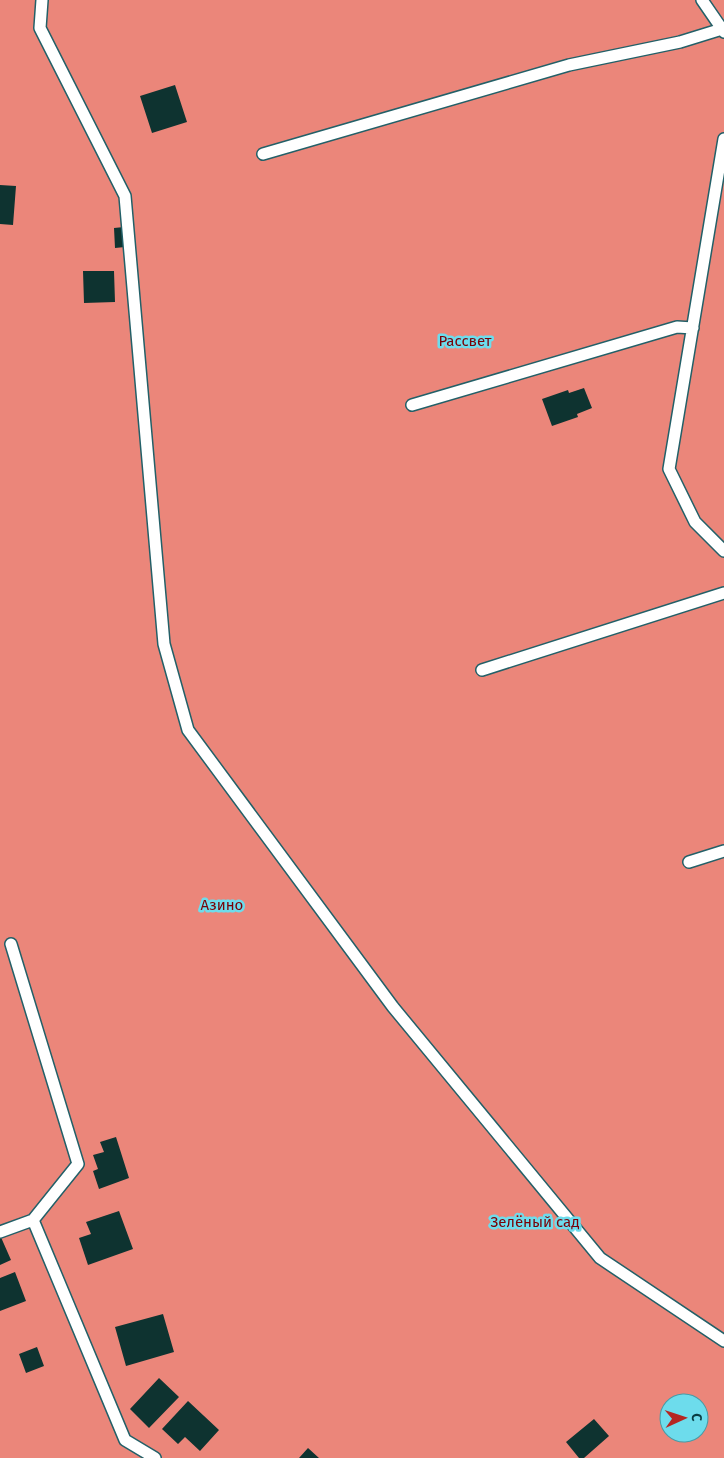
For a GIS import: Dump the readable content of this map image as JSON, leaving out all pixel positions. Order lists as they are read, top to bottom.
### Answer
{
  "parks": ["Рассвет", "Азино", "Зелёный сад"],
  "north": "right"
}
